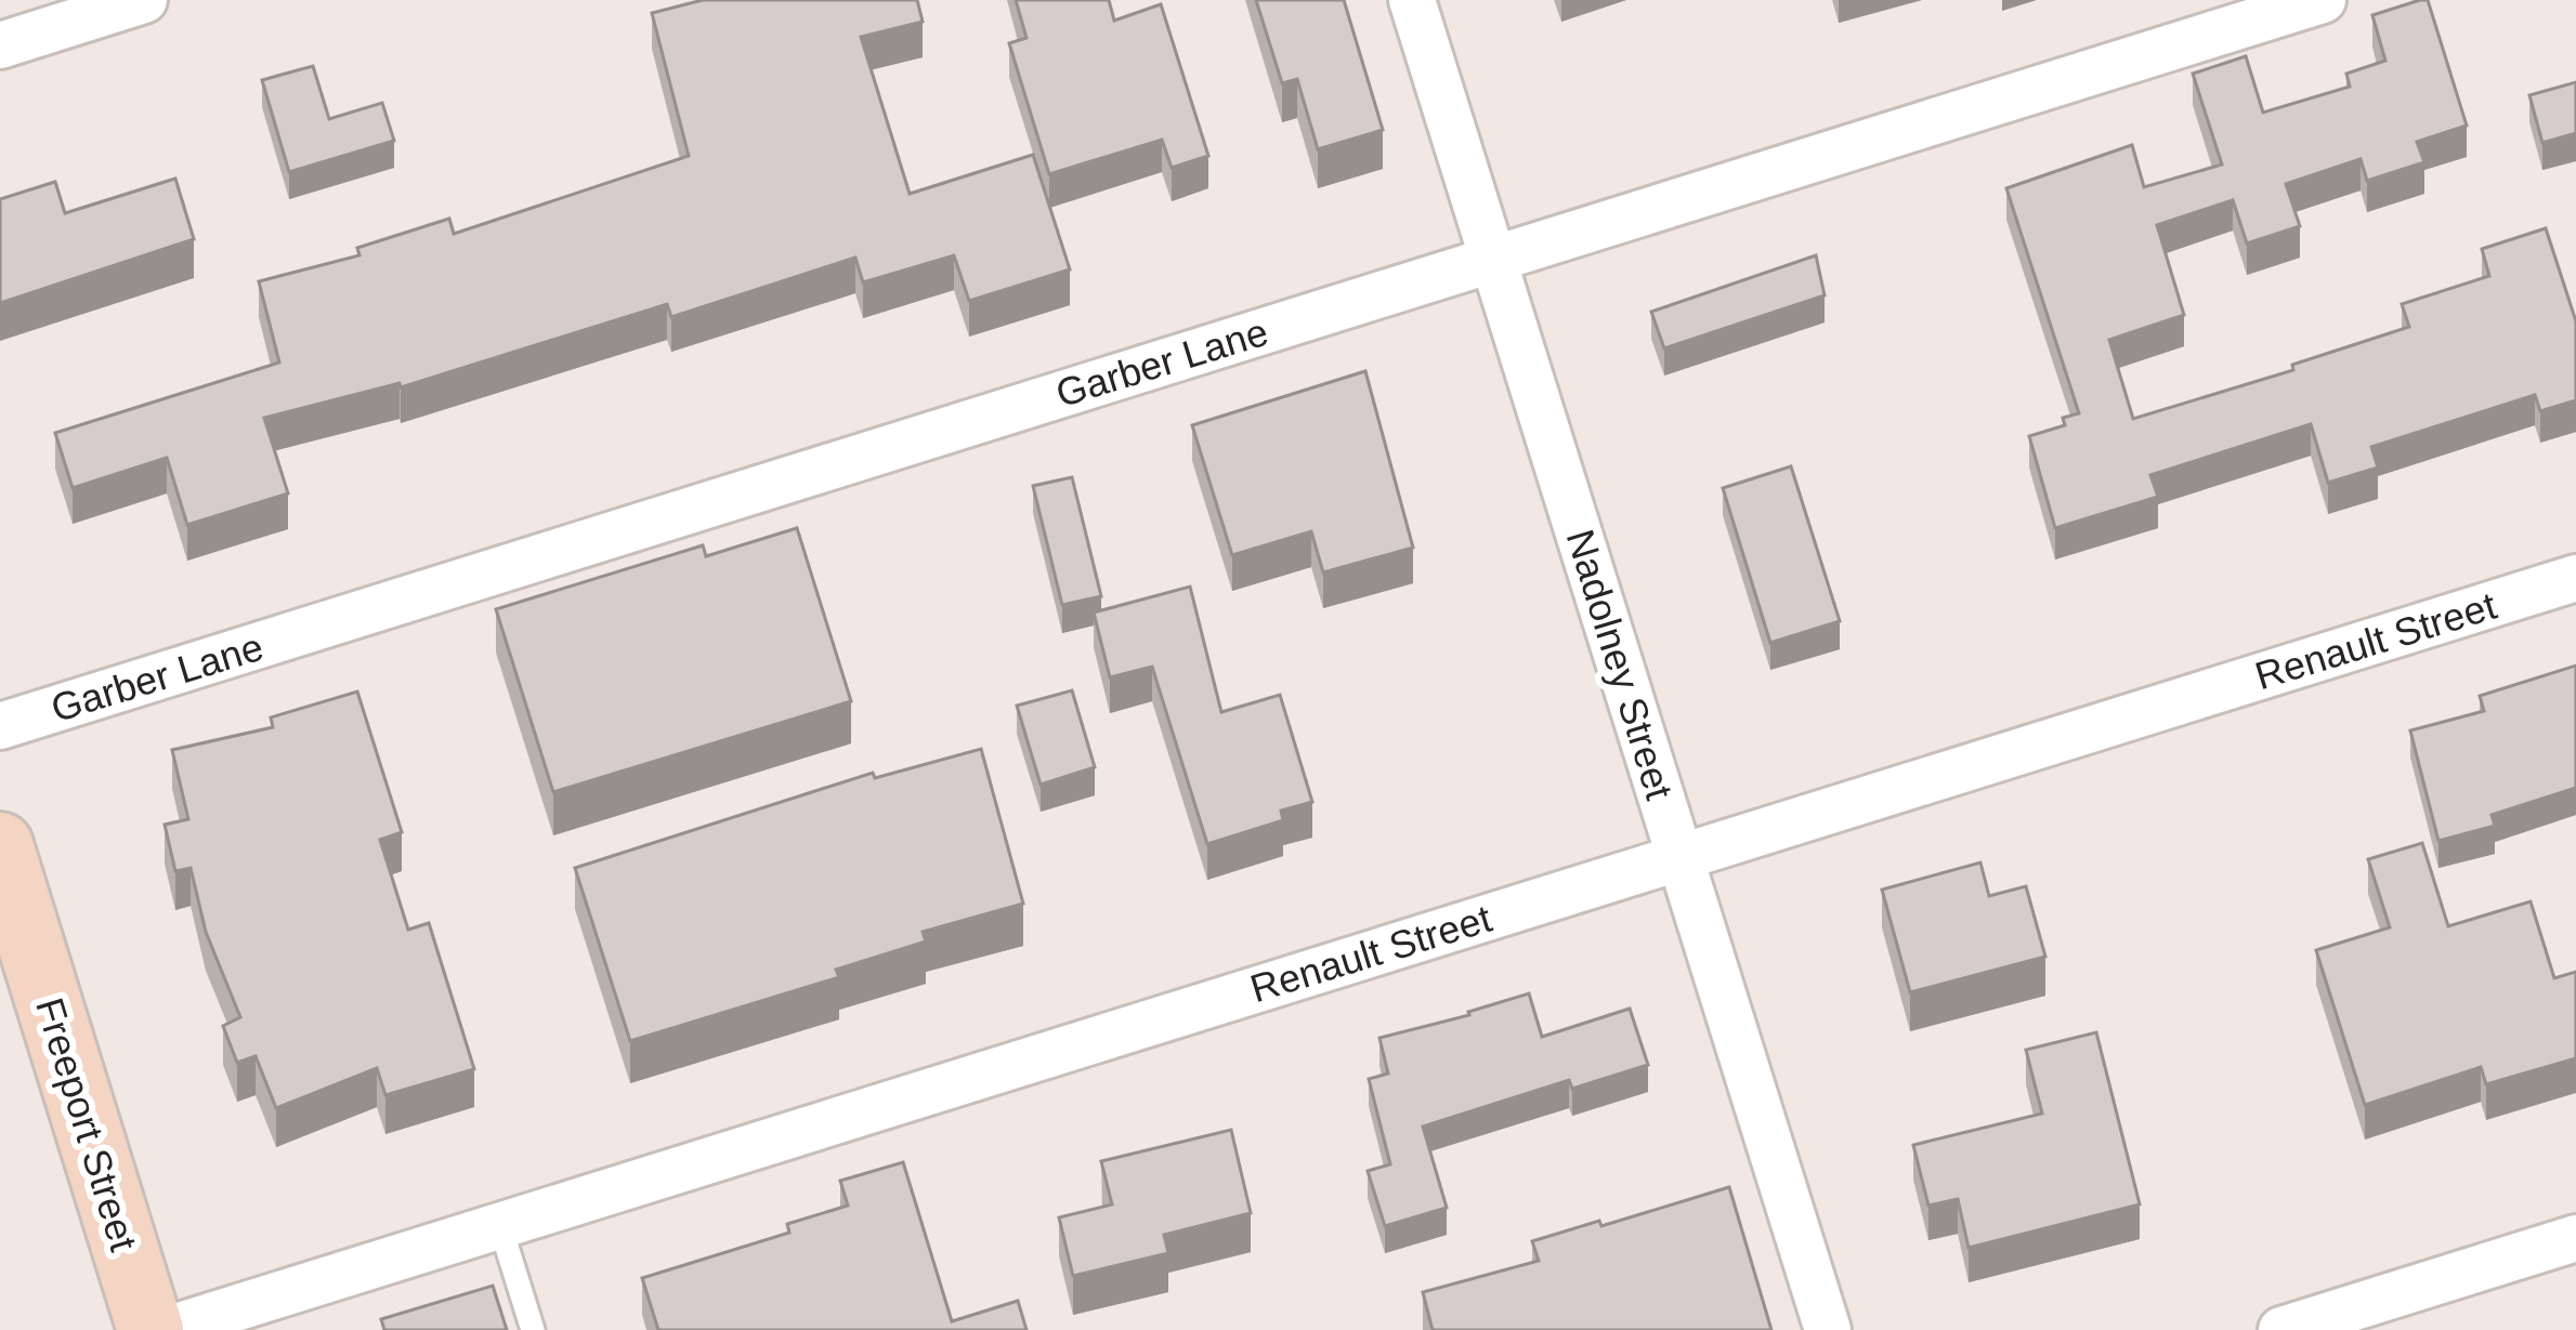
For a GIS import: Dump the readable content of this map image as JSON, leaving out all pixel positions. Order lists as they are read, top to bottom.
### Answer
{
  "streets": {
    "main road": ["Freeport Street"],
    "street": ["Garber Lane", "Renault Street", "Nadolney Street"]
  },
  "crossings": [
    ["Garber Lane", "Nadolney Street"],
    ["Renault Street", "Nadolney Street"]
  ]
}
